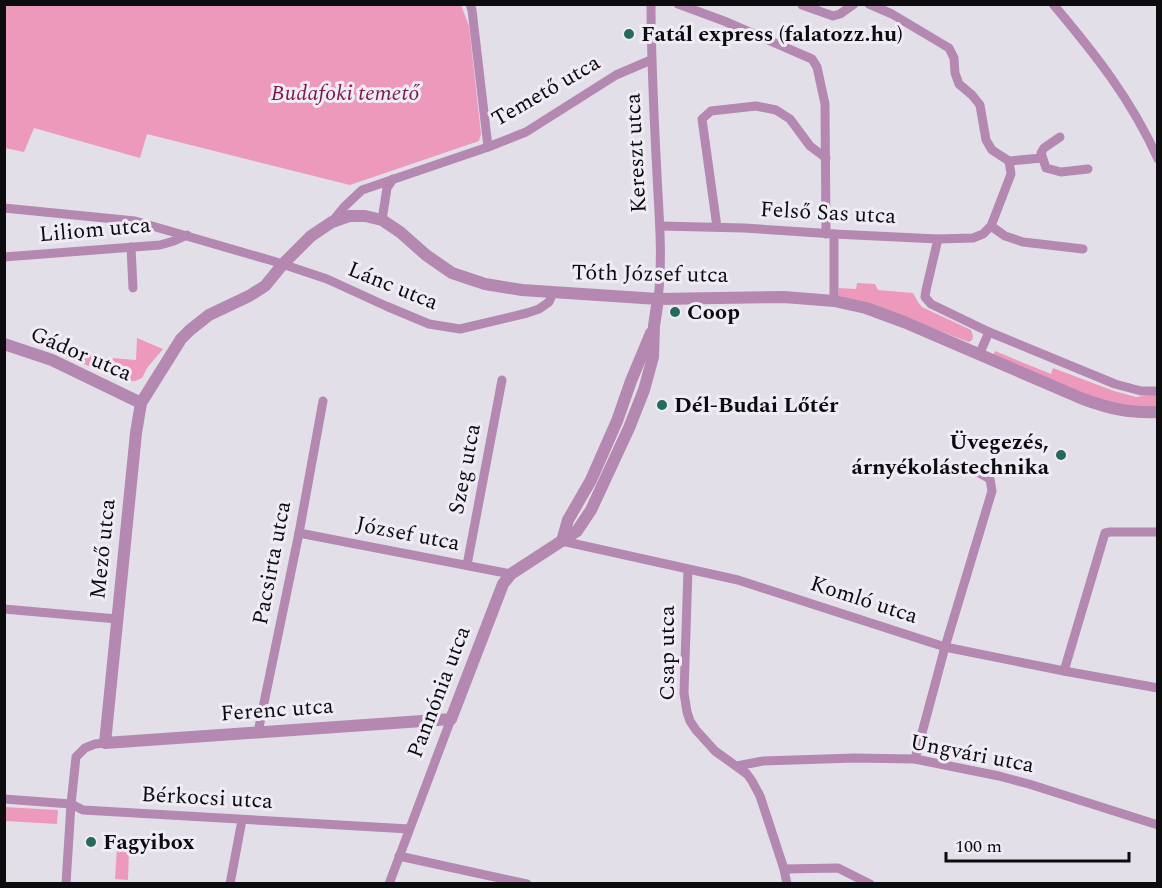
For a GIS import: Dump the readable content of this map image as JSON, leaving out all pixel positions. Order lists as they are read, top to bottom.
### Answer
{
  "streets": {
    "street": [
      "Temető utca",
      "Kereszt utca",
      "Felső Sas utca",
      "Liliom utca",
      "Tóth József utca",
      "Lánc utca",
      "Gádor utca",
      "Szeg utca",
      "József utca",
      "Mező utca",
      "Pacsirta utca",
      "Komló utca",
      "Csap utca",
      "Pannónia utca",
      "Ferenc utca",
      "Ungvári utca",
      "Bérkocsi utca"
    ]
  },
  "crossings": [
    ["Temető utca", "Kereszt utca"],
    ["Temető utca", "Tóth József utca"],
    ["Temető utca", "Lánc utca"],
    ["Temető utca", "Mező utca"],
    ["Kereszt utca", "Felső Sas utca"],
    ["Kereszt utca", "Tóth József utca"],
    ["Liliom utca", "Lánc utca"],
    ["Tóth József utca", "Lánc utca"],
    ["Lánc utca", "Mező utca"],
    ["Gádor utca", "Mező utca"],
    ["Szeg utca", "József utca"],
    ["József utca", "Pacsirta utca"],
    ["József utca", "Pannónia utca"],
    ["Mező utca", "Ferenc utca"],
    ["Pacsirta utca", "Ferenc utca"],
    ["Komló utca", "Csap utca"],
    ["Komló utca", "Pannónia utca"],
    ["Csap utca", "Ungvári utca"],
    ["Pannónia utca", "Ferenc utca"],
    ["Pannónia utca", "Bérkocsi utca"]
  ],
  "parks": ["Budafoki temető"],
  "places": [
    "Fatál express (falatozz.hu)",
    "Coop",
    "Dél-Budai Lőtér",
    "Üvegezés, árnyékolástechnika",
    "Fagyibox"
  ],
  "scale_bar": "100 m"
}
